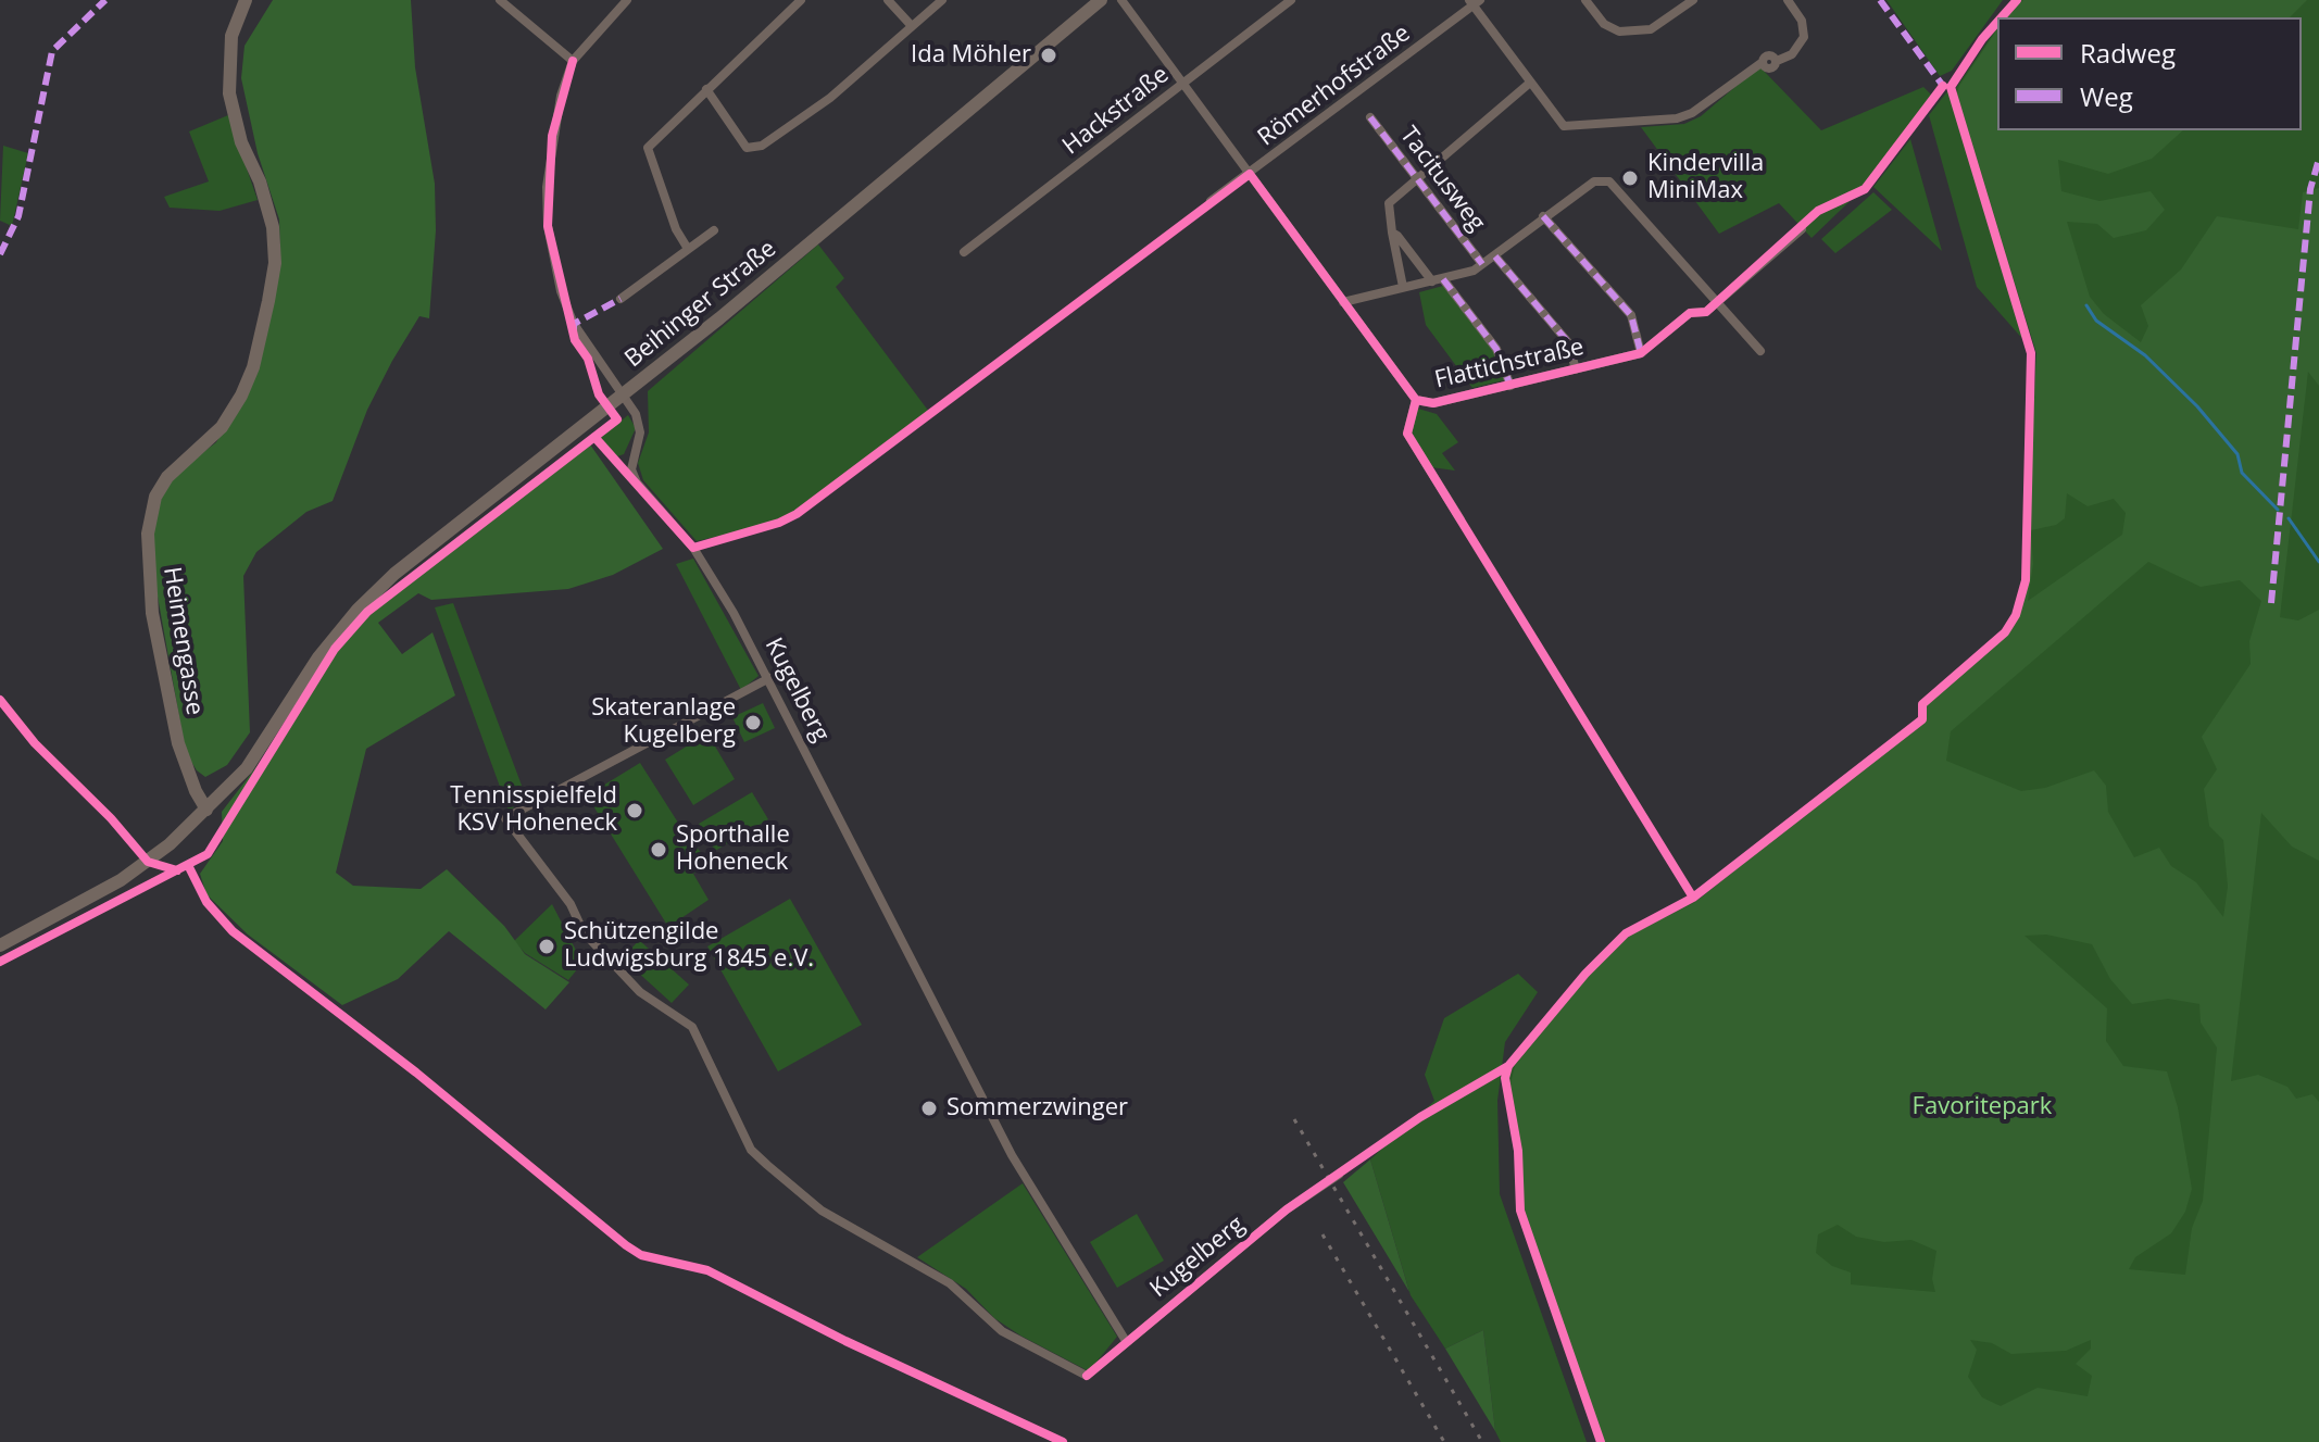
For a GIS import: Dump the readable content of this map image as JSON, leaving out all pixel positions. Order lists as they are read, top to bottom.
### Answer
{
  "streets": {
    "main road": ["Beihinger Straße", "Heimengasse"],
    "street": [
      "Römerhofstraße",
      "Hackstraße",
      "Tacitusweg",
      "Flattichstraße",
      "Kugelberg"
    ]
  },
  "crossings": [
    ["Römerhofstraße", "Flattichstraße"],
    ["Hackstraße", "Flattichstraße"],
    ["Tacitusweg", "Flattichstraße"],
    ["Beihinger Straße", "Heimengasse"],
    ["Beihinger Straße", "Kugelberg"]
  ],
  "parks": ["Favoritepark"],
  "places": [
    "Ida Möhler",
    "Kindervilla MiniMax",
    "Skateranlage Kugelberg",
    "Tennisspielfeld KSV Hoheneck",
    "Sporthalle Hoheneck",
    "Schützengilde Ludwigsburg 1845 e.V.",
    "Sommerzwinger"
  ],
  "legend": ["Radweg", "Weg"]
}
